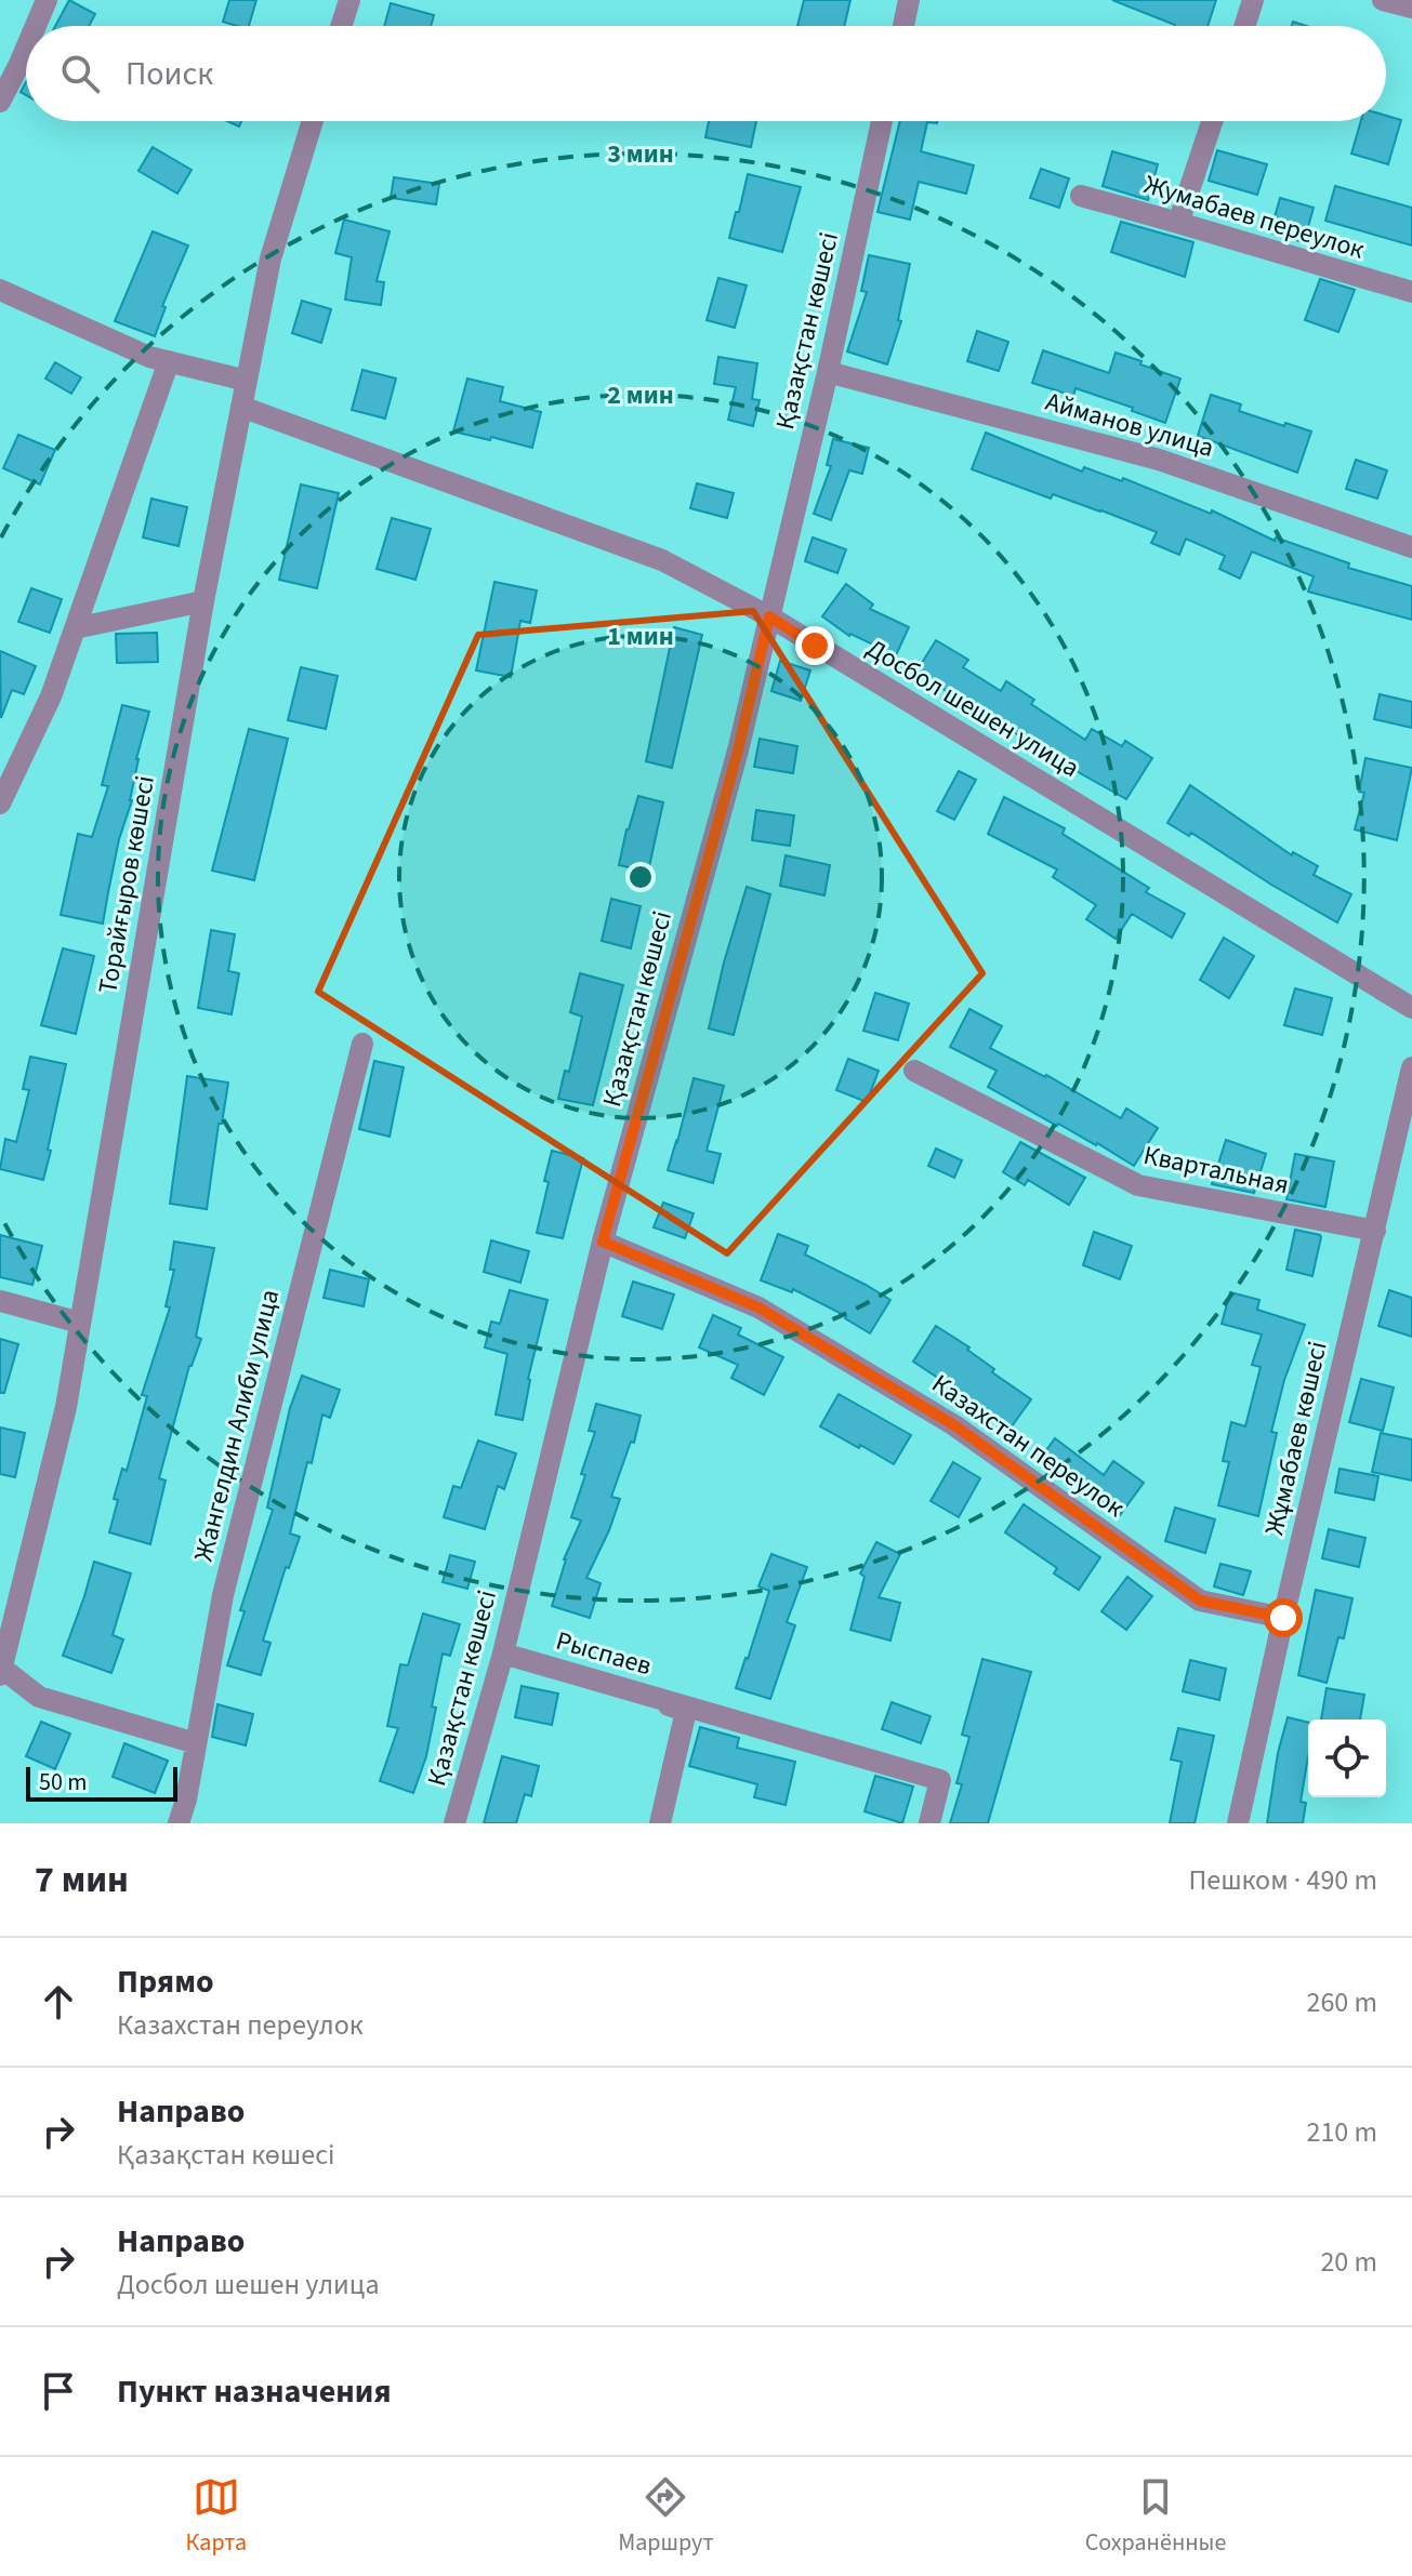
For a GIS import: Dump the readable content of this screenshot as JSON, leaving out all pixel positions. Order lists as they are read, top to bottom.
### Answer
{
  "streets": {
    "street": [
      "Жумабаев переулок",
      "Қазақстан көшесі",
      "Айманов улица",
      "Досбол шешен улица",
      "Торайғыров көшесі",
      "Квартальная",
      "Жангелдин Алиби улица",
      "Жұмабаев көшесі",
      "Казахстан переулок",
      "Рыспаев"
    ]
  },
  "crossings": [
    ["Қазақстан көшесі", "Айманов улица"],
    ["Қазақстан көшесі", "Досбол шешен улица"],
    ["Қазақстан көшесі", "Казахстан переулок"],
    ["Қазақстан көшесі", "Рыспаев"],
    ["Досбол шешен улица", "Торайғыров көшесі"],
    ["Квартальная", "Жұмабаев көшесі"],
    ["Жұмабаев көшесі", "Казахстан переулок"]
  ],
  "scale_bar": "50 m",
  "page": {
    "search": "Поиск",
    "scale": "50 m",
    "heading": ["7 мин", "Пешком · 490 m"],
    "list": [
      ["Прямо", "Казахстан переулок", "260 m"],
      ["Направо", "Қазақстан көшесі", "210 m"],
      ["Направо", "Досбол шешен улица", "20 m"],
      "Пункт назначения"
    ],
    "nav": ["Карта", "Маршрут", "Сохранённые"]
  },
  "rings": ["3 мин", "2 мин", "1 мин"]
}
